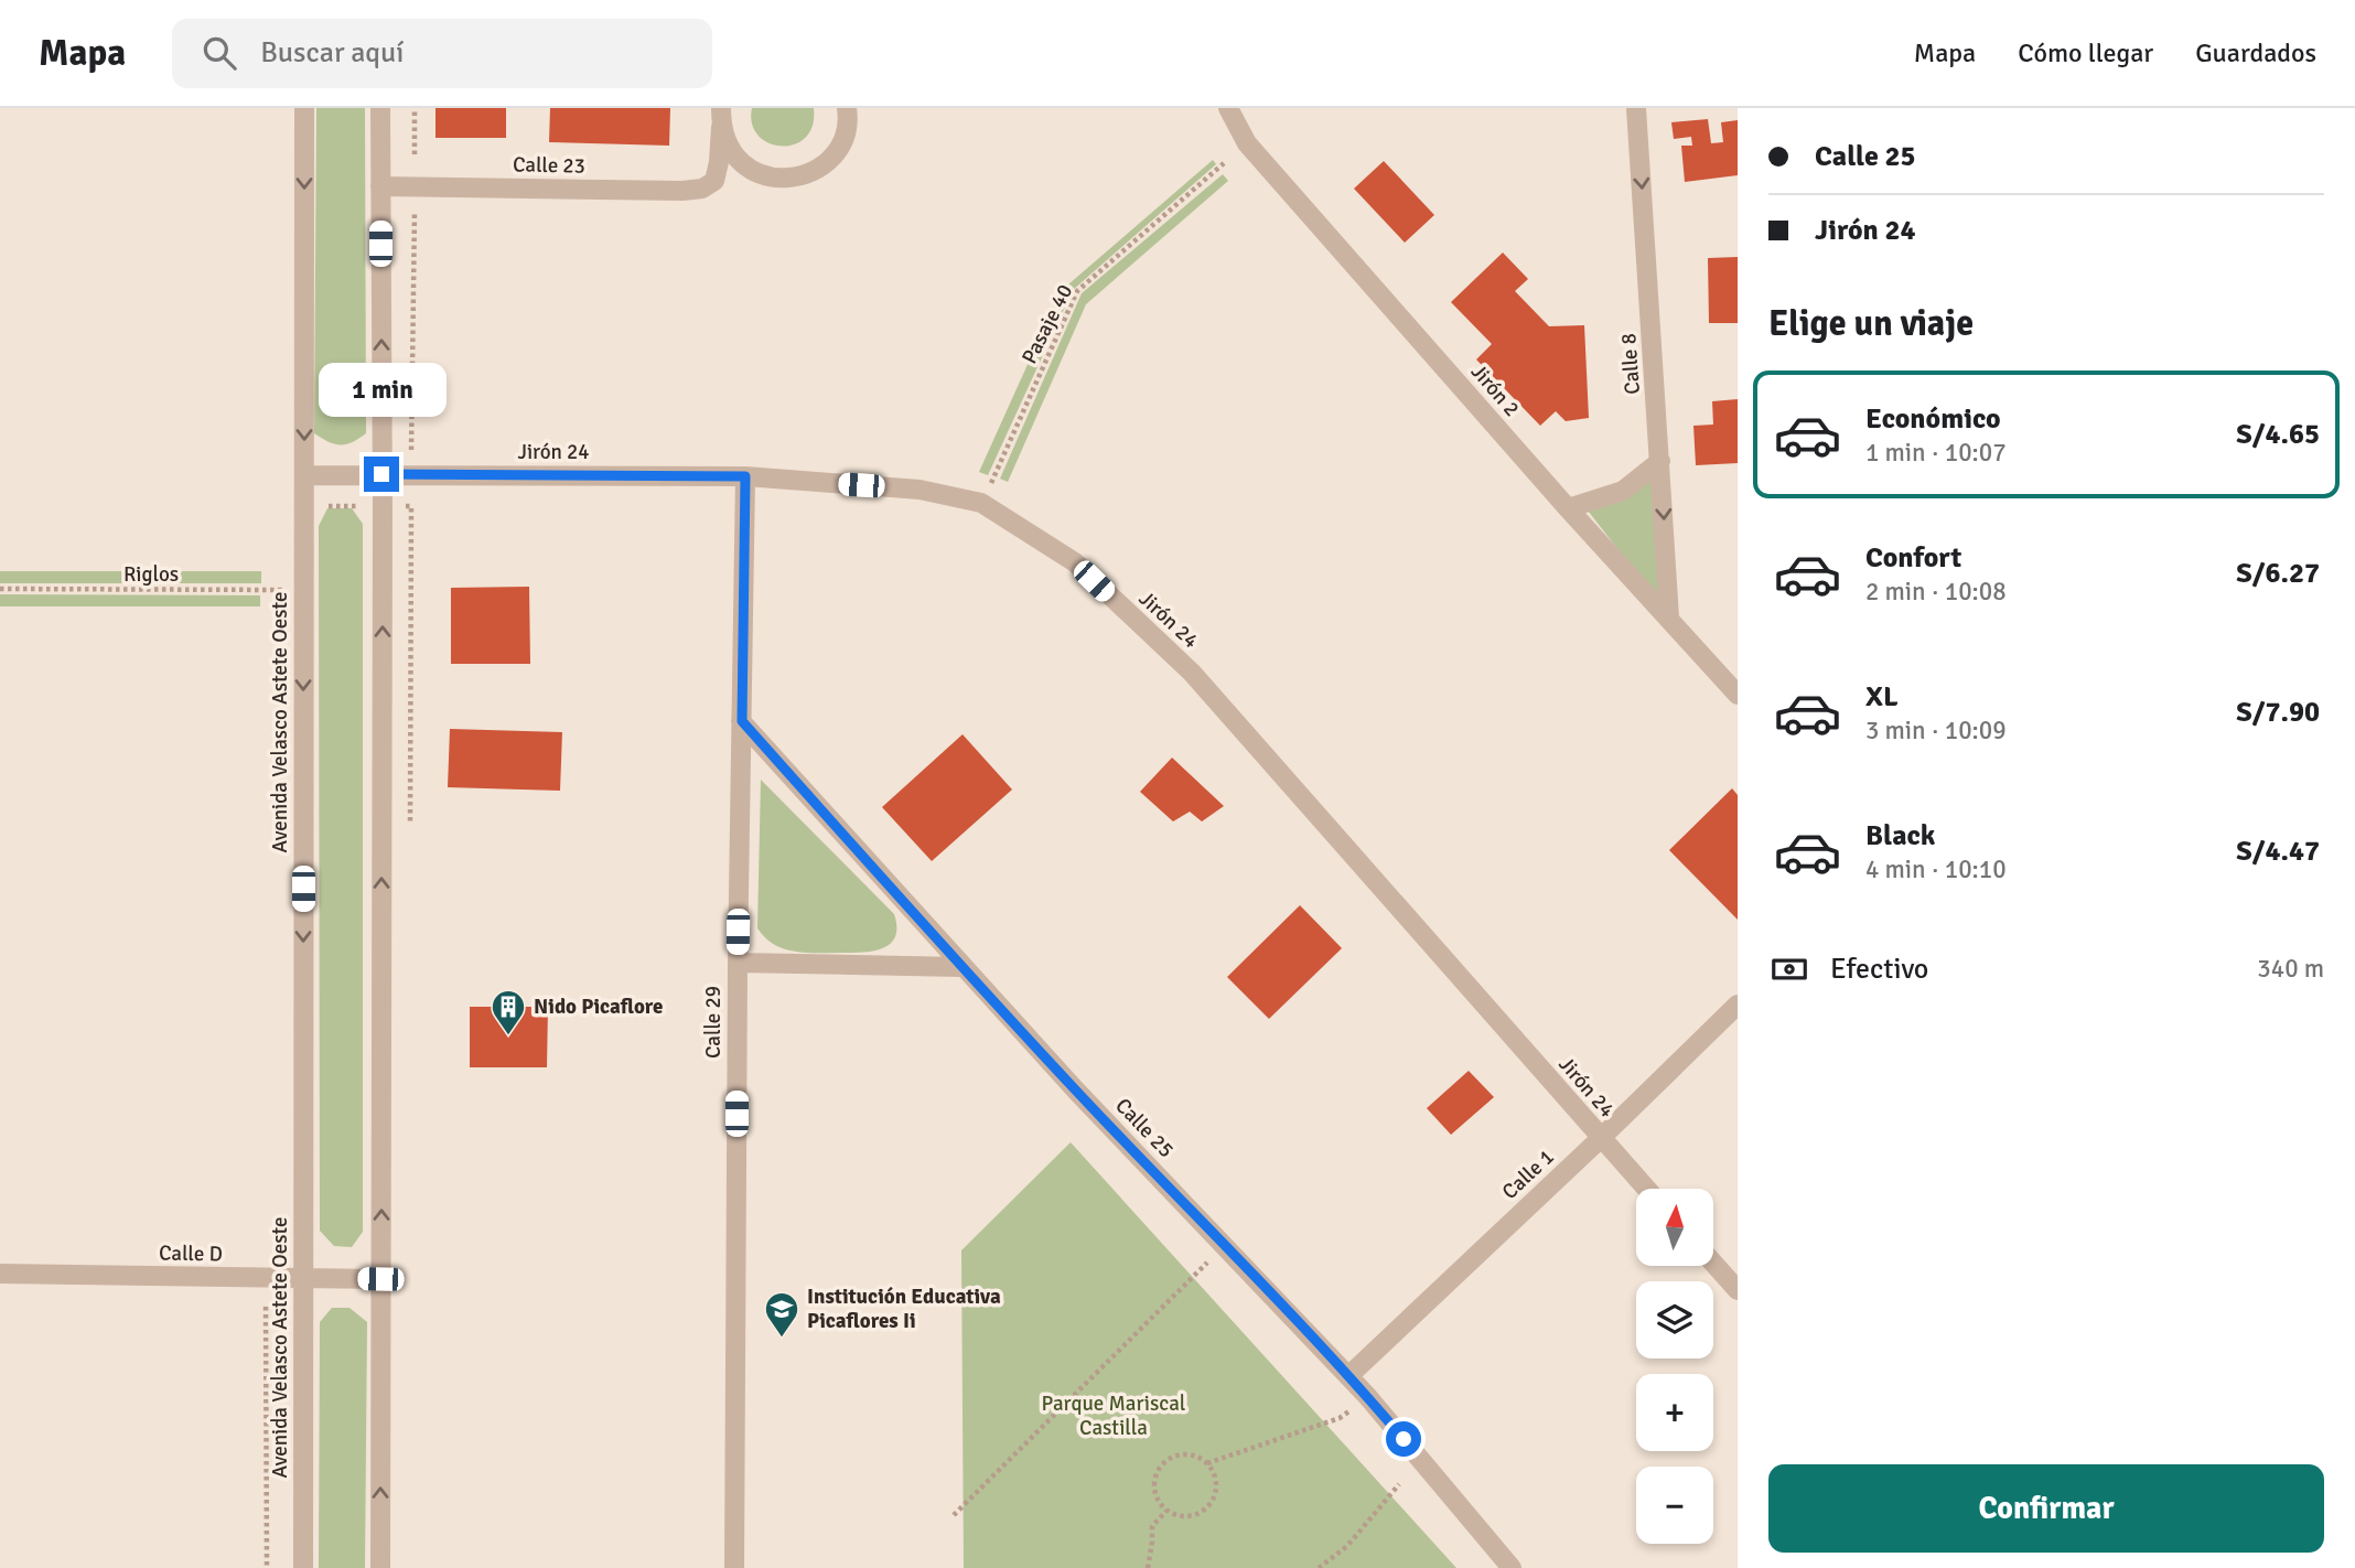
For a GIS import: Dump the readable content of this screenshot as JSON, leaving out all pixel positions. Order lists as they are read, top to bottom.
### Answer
{
  "streets": {
    "street": [
      "Calle 23",
      "Calle 8",
      "Jirón 2",
      "Jirón 24",
      "Avenida Velasco Astete Oeste",
      "Calle 29",
      "Calle 25",
      "Calle 1",
      "Calle D"
    ],
    "path": ["Pasaje 40", "Riglos"]
  },
  "crossings": [
    ["Pasaje 40", "Jirón 24"],
    ["Calle 8", "Jirón 2"],
    ["Jirón 24", "Avenida Velasco Astete Oeste"],
    ["Jirón 24", "Calle 29"],
    ["Jirón 24", "Calle 1"],
    ["Riglos", "Avenida Velasco Astete Oeste"],
    ["Avenida Velasco Astete Oeste", "Calle D"],
    ["Calle 29", "Calle 25"],
    ["Calle 25", "Calle 1"]
  ],
  "one_way": ["Calle 8"],
  "parks": ["Parque Mariscal Castilla"],
  "places": {
    "building": ["Nido Picaflore"],
    "school or university": ["Institución Educativa Picaflores Ii"]
  },
  "north": "top",
  "page": {
    "header": "Mapa",
    "search": "Buscar aquí",
    "nav": ["Mapa", "Cómo llegar", "Guardados"],
    "banner": ["Calle 25", "Jirón 24"],
    "heading": "Elige un viaje",
    "bubble": "1 min",
    "list": [
      {
        "name": "Económico",
        "note": "1 min · 10:07",
        "value": "S/4.65"
      },
      {
        "name": "Confort",
        "note": "2 min · 10:08",
        "value": "S/6.27"
      },
      {
        "name": "XL",
        "note": "3 min · 10:09",
        "value": "S/7.90"
      },
      {
        "name": "Black",
        "note": "4 min · 10:10",
        "value": "S/4.47"
      }
    ],
    "pay": ["Efectivo", "340 m"],
    "map_buttons": ["+", "−"],
    "buttons": "Confirmar"
  }
}
